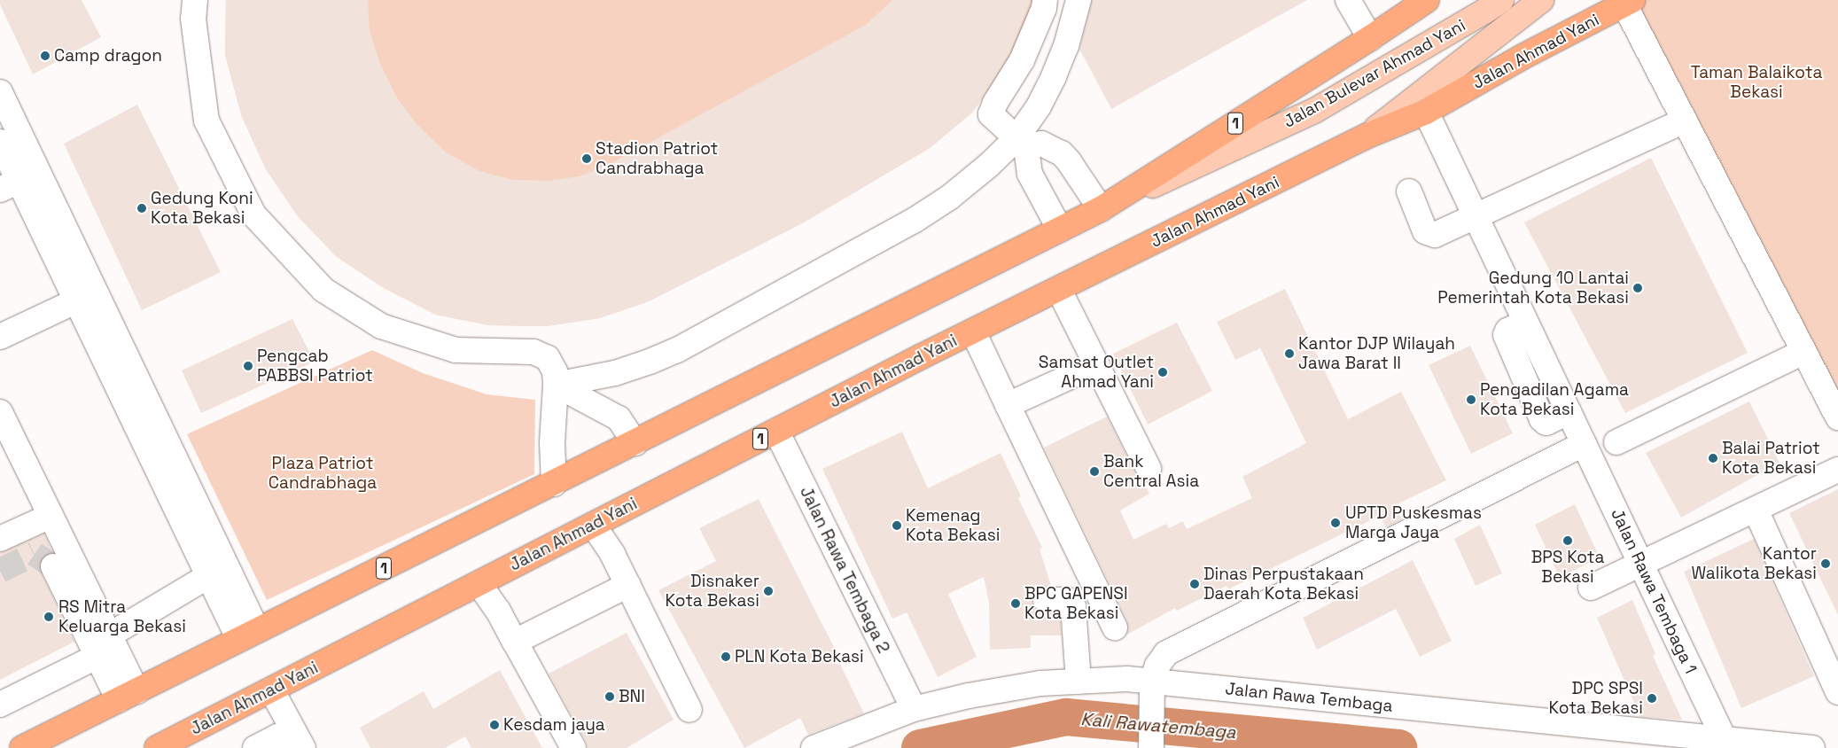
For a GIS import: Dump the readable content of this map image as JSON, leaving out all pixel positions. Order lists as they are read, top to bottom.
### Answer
{
  "streets": {
    "highway": ["Jalan Ahmad Yani", "1"],
    "main road": ["Jalan Bulevar Ahmad Yani"],
    "street": ["Jalan Rawa Tembaga 2", "Jalan Rawa Tembaga 1", "Jalan Rawa Tembaga"]
  },
  "crossings": [
    ["Jalan Ahmad Yani", "Jalan Bulevar Ahmad Yani"],
    ["Jalan Ahmad Yani", "Jalan Rawa Tembaga 2"],
    ["Jalan Ahmad Yani", "Jalan Rawa Tembaga 1"],
    ["Jalan Bulevar Ahmad Yani", "1"],
    ["Jalan Rawa Tembaga 2", "Jalan Rawa Tembaga"],
    ["Jalan Rawa Tembaga 1", "Jalan Rawa Tembaga"]
  ],
  "water": ["Kali Rawatembaga"],
  "parks": ["Taman Balaikota Bekasi", "Plaza Patriot Candrabhaga"],
  "places": [
    "Camp dragon",
    "Stadion Patriot Candrabhaga",
    "Gedung Koni Kota Bekasi",
    "Gedung 10 Lantai Pemerintah Kota Bekasi",
    "Kantor DJP Wilayah Jawa Barat II",
    "Pengcab PABBSI Patriot",
    "Samsat Outlet Ahmad Yani",
    "Pengadilan Agama Kota Bekasi",
    "Balai Patriot Kota Bekasi",
    "Bank Central Asia",
    "UPTD Puskesmas Marga Jaya",
    "Kemenag Kota Bekasi",
    "BPS Kota Bekasi",
    "Kantor Walikota Bekasi",
    "Dinas Perpustakaan Daerah Kota Bekasi",
    "Disnaker Kota Bekasi",
    "BPC GAPENSI Kota Bekasi",
    "RS Mitra Keluarga Bekasi",
    "PLN Kota Bekasi",
    "BNI",
    "DPC SPSI Kota Bekasi",
    "Kesdam jaya"
  ]
}
